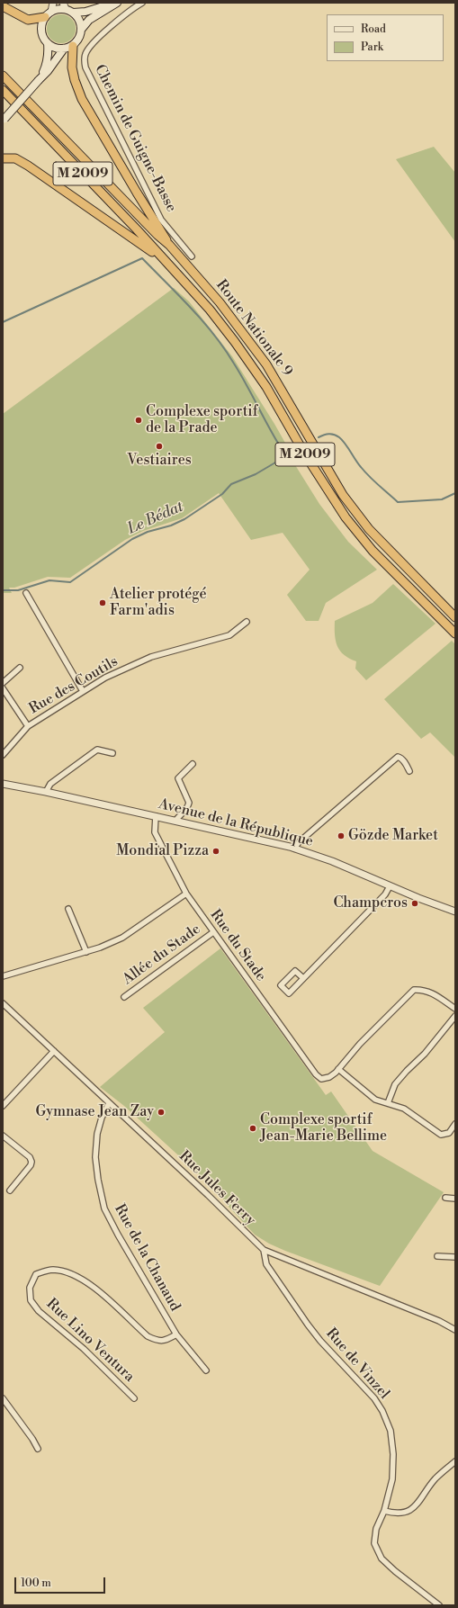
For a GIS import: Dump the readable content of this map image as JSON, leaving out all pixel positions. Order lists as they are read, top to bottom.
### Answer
{
  "streets": {
    "highway": ["M 2009", "Route Nationale 9"],
    "street": [
      "Chemin de Guigne-Basse",
      "Rue des Coutils",
      "Avenue de la République",
      "Rue du Stade",
      "Allée du Stade",
      "Rue Jules Ferry",
      "Rue de la Chanaud",
      "Rue Lino Ventura",
      "Rue de Vinzel"
    ]
  },
  "crossings": [
    ["Avenue de la République", "Rue du Stade"],
    ["Rue du Stade", "Allée du Stade"],
    ["Rue Jules Ferry", "Rue de la Chanaud"],
    ["Rue Jules Ferry", "Rue de Vinzel"],
    ["Rue de la Chanaud", "Rue Lino Ventura"]
  ],
  "water": ["Le Bédat"],
  "places": [
    "Complexe sportif de la Prade",
    "Vestiaires",
    "Atelier protégé Farm'adis",
    "Gözde Market",
    "Mondial Pizza",
    "Champcros",
    "Gymnase Jean Zay",
    "Complexe sportif Jean-Marie Bellime"
  ],
  "legend": ["Road", "Park"],
  "scale_bar": "100 m"
}
